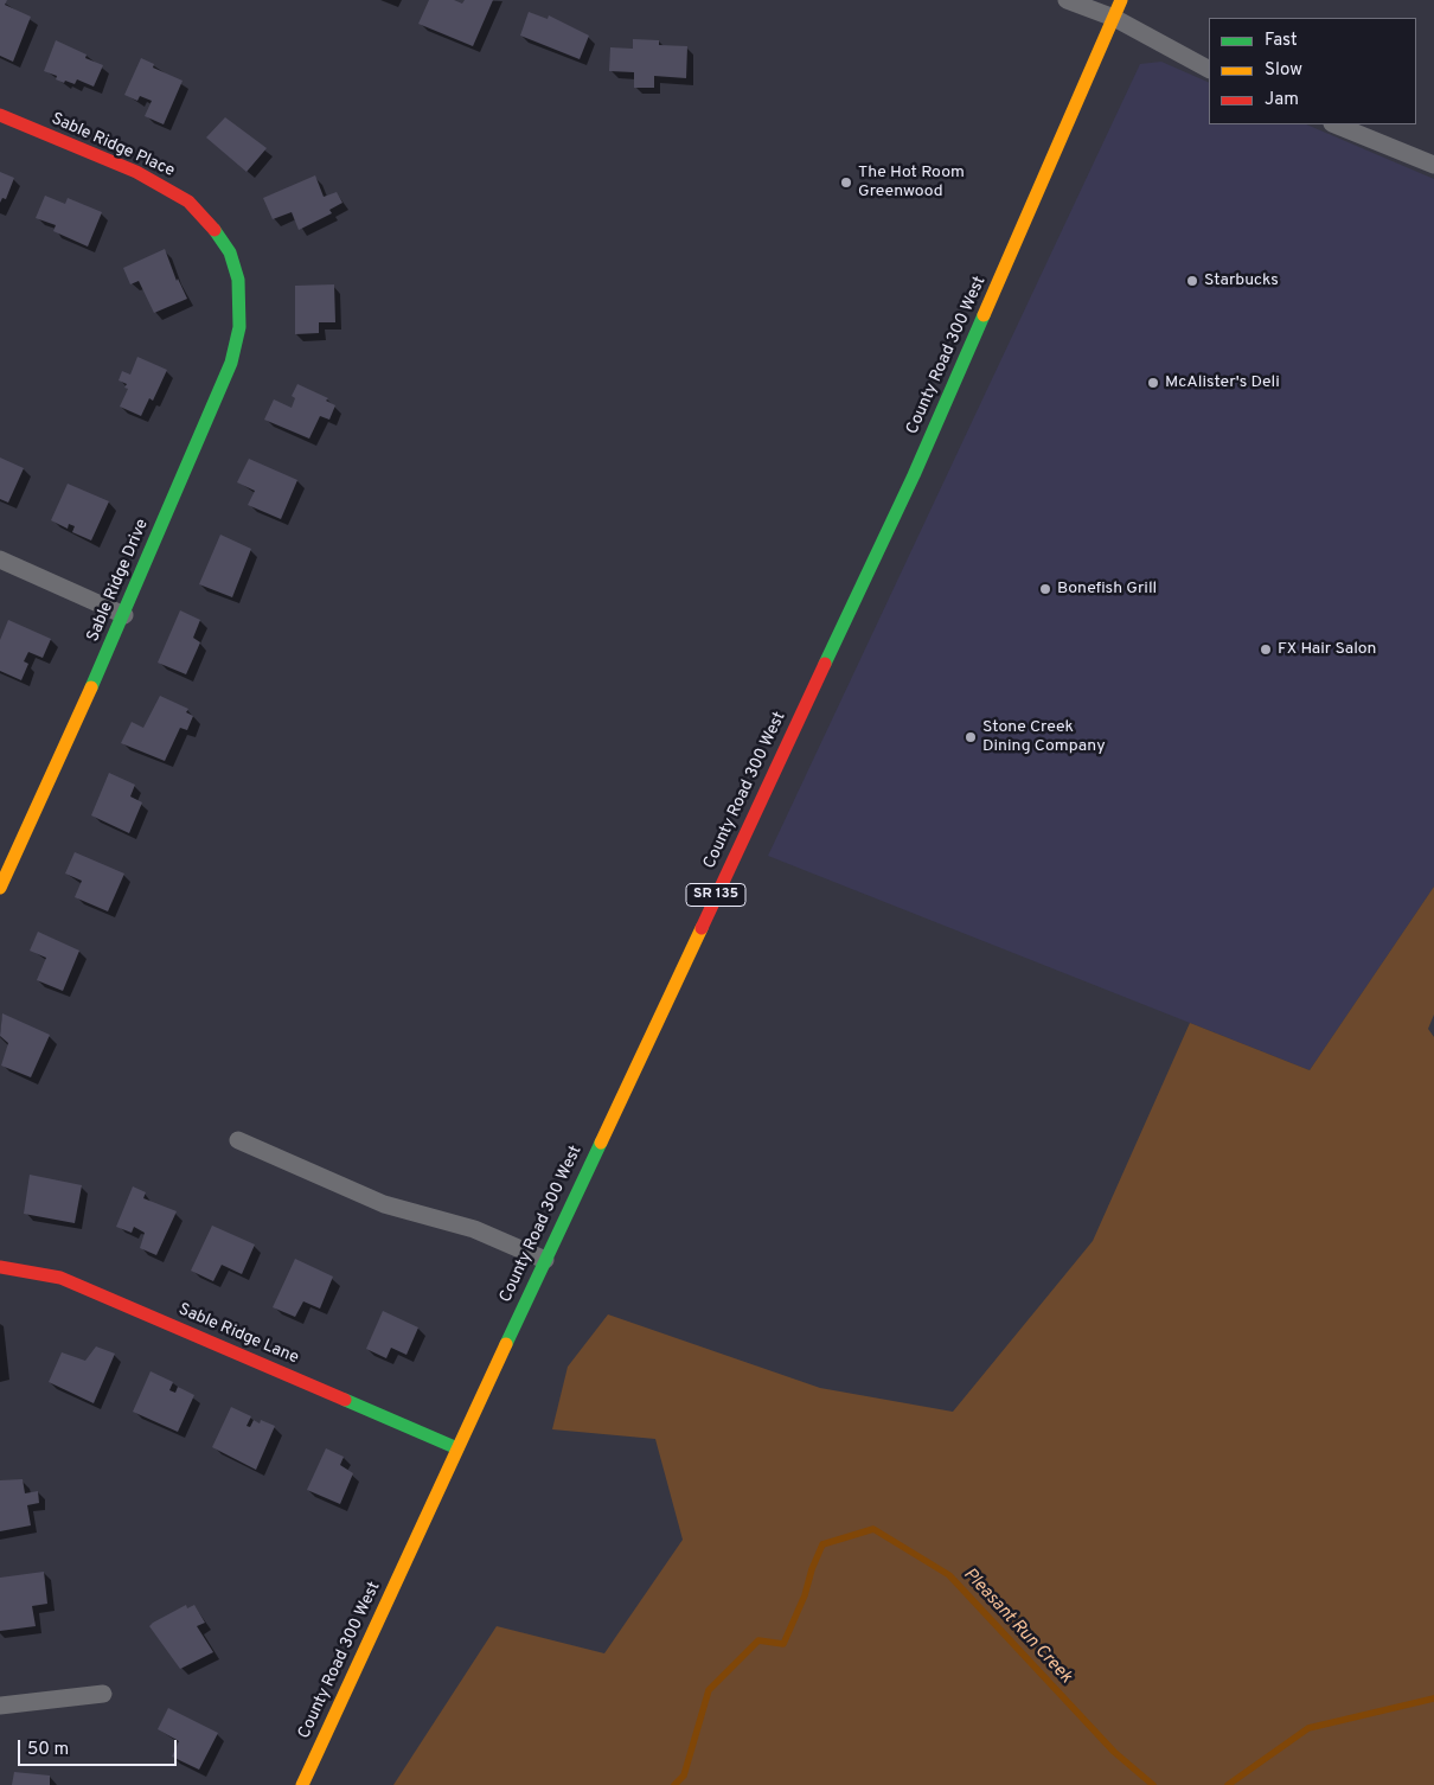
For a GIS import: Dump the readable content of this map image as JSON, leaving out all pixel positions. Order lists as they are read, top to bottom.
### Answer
{
  "streets": {
    "main road": [
      "Sable Ridge Place",
      "County Road 300 West",
      "Sable Ridge Drive",
      "SR 135",
      "Sable Ridge Lane"
    ]
  },
  "crossings": [
    ["Sable Ridge Place", "Sable Ridge Drive"],
    ["County Road 300 West", "Sable Ridge Lane"]
  ],
  "water": ["Pleasant Run Creek"],
  "places": [
    "The Hot Room Greenwood",
    "Starbucks",
    "McAlister's Deli",
    "Bonefish Grill",
    "FX Hair Salon",
    "Stone Creek Dining Company"
  ],
  "legend": ["Fast", "Slow", "Jam"],
  "scale_bar": "50 m"
}
